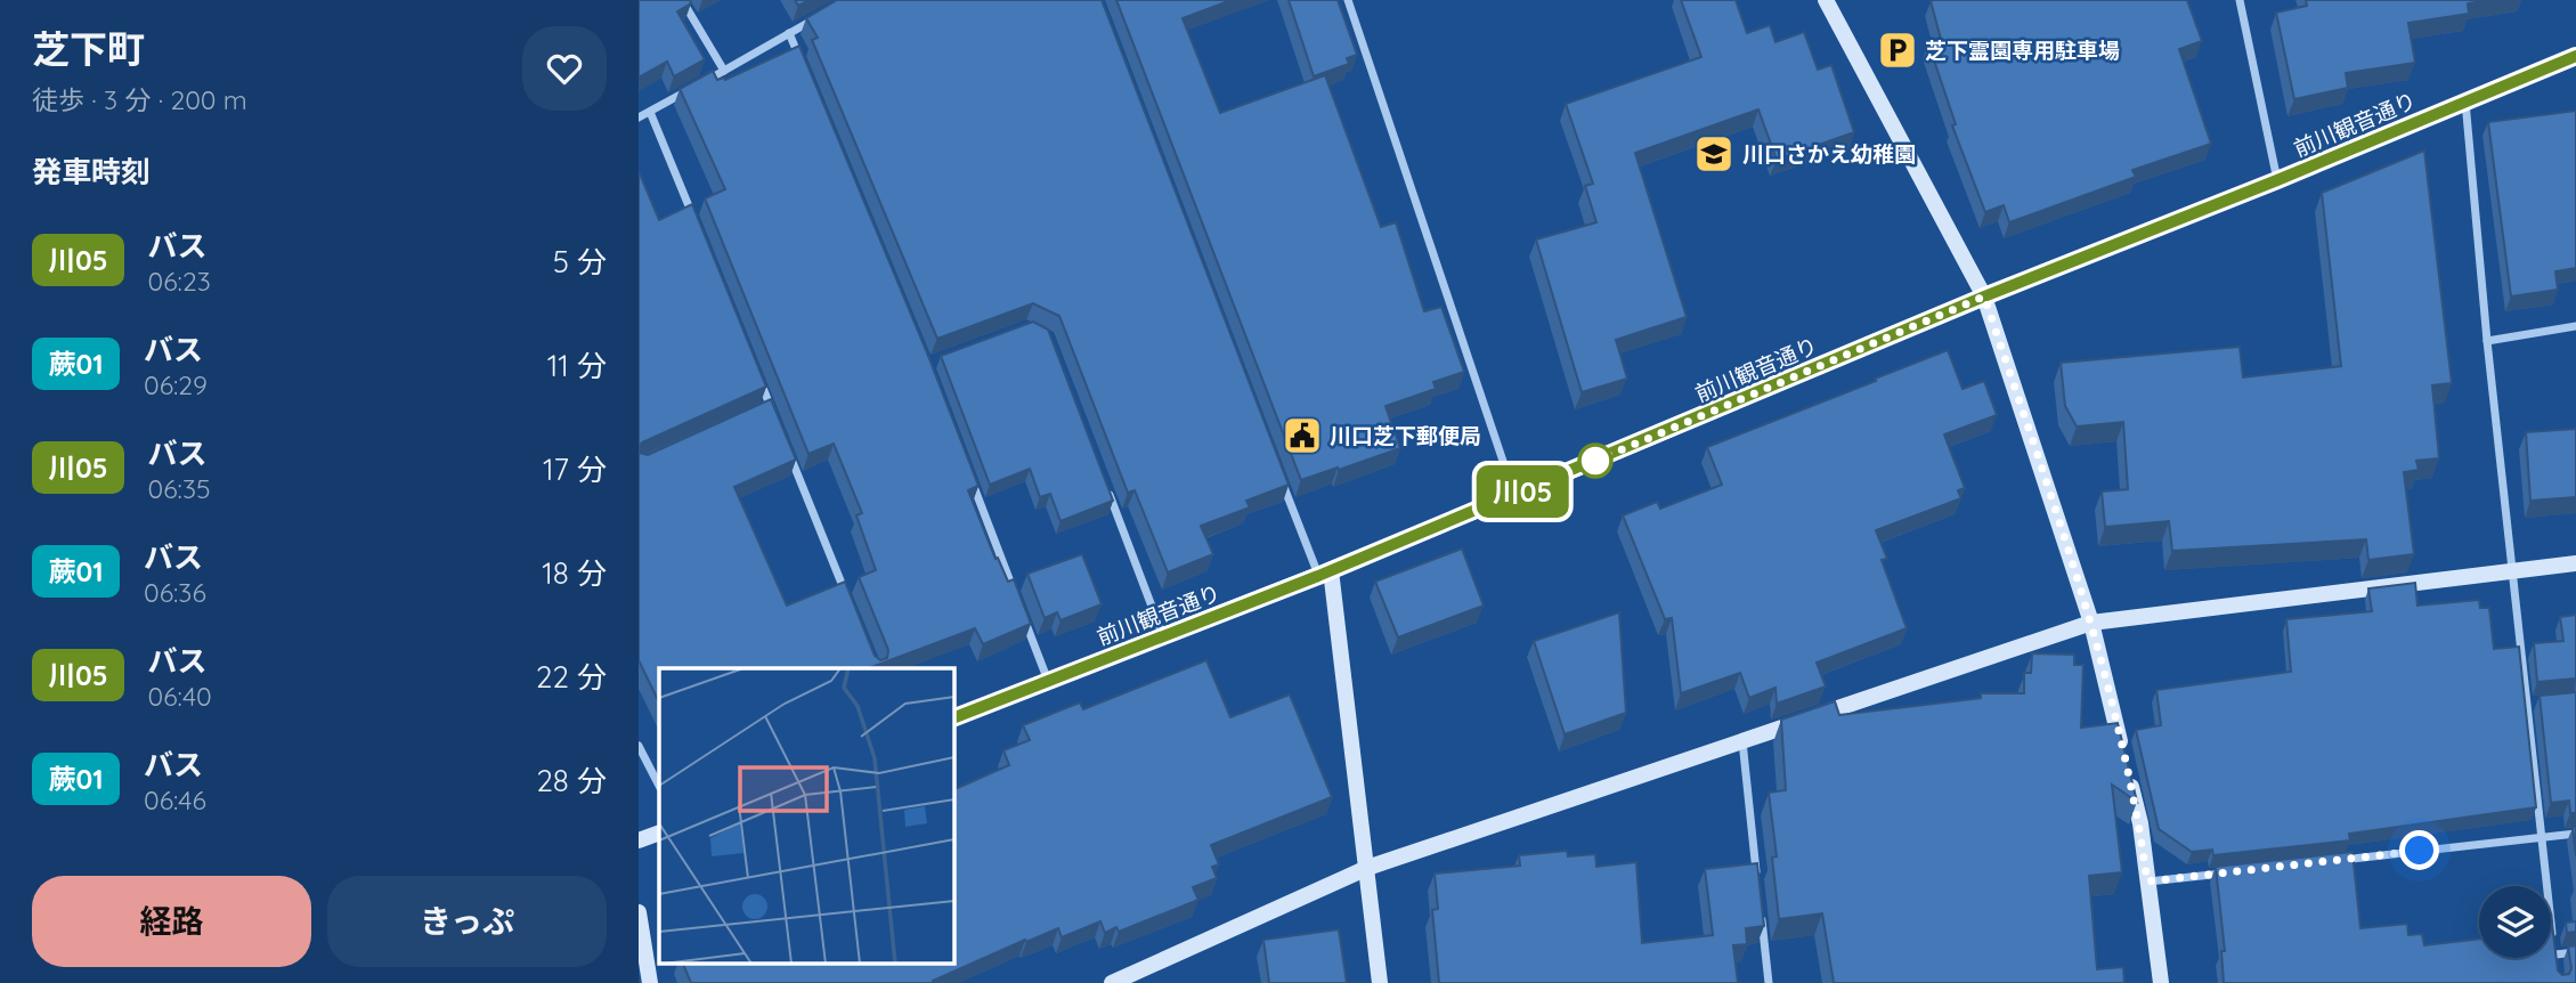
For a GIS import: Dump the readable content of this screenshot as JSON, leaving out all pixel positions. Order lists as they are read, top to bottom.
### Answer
{
  "streets": {
    "street": ["前川観音通り"]
  },
  "places": {
    "parking": ["芝下霊園専用駐車場"],
    "school or university": ["川口さかえ幼稚園"],
    "public building": ["川口芝下郵便局"]
  },
  "lines": ["bus line 川05"],
  "page": {
    "heading": [
      ["芝下町", "徒歩 · 3 分 · 200 m"],
      "発車時刻"
    ],
    "on_map": "川05",
    "list": [
      {
        "mark": "川05",
        "name": "バス",
        "note": "06:23",
        "value": "5 分"
      },
      {
        "mark": "蕨01",
        "name": "バス",
        "note": "06:29",
        "value": "11 分"
      },
      {
        "mark": "川05",
        "name": "バス",
        "note": "06:35",
        "value": "17 分"
      },
      {
        "mark": "蕨01",
        "name": "バス",
        "note": "06:36",
        "value": "18 分"
      },
      {
        "mark": "川05",
        "name": "バス",
        "note": "06:40",
        "value": "22 分"
      },
      {
        "mark": "蕨01",
        "name": "バス",
        "note": "06:46",
        "value": "28 分"
      }
    ],
    "buttons": ["経路", "きっぷ"]
  }
}
